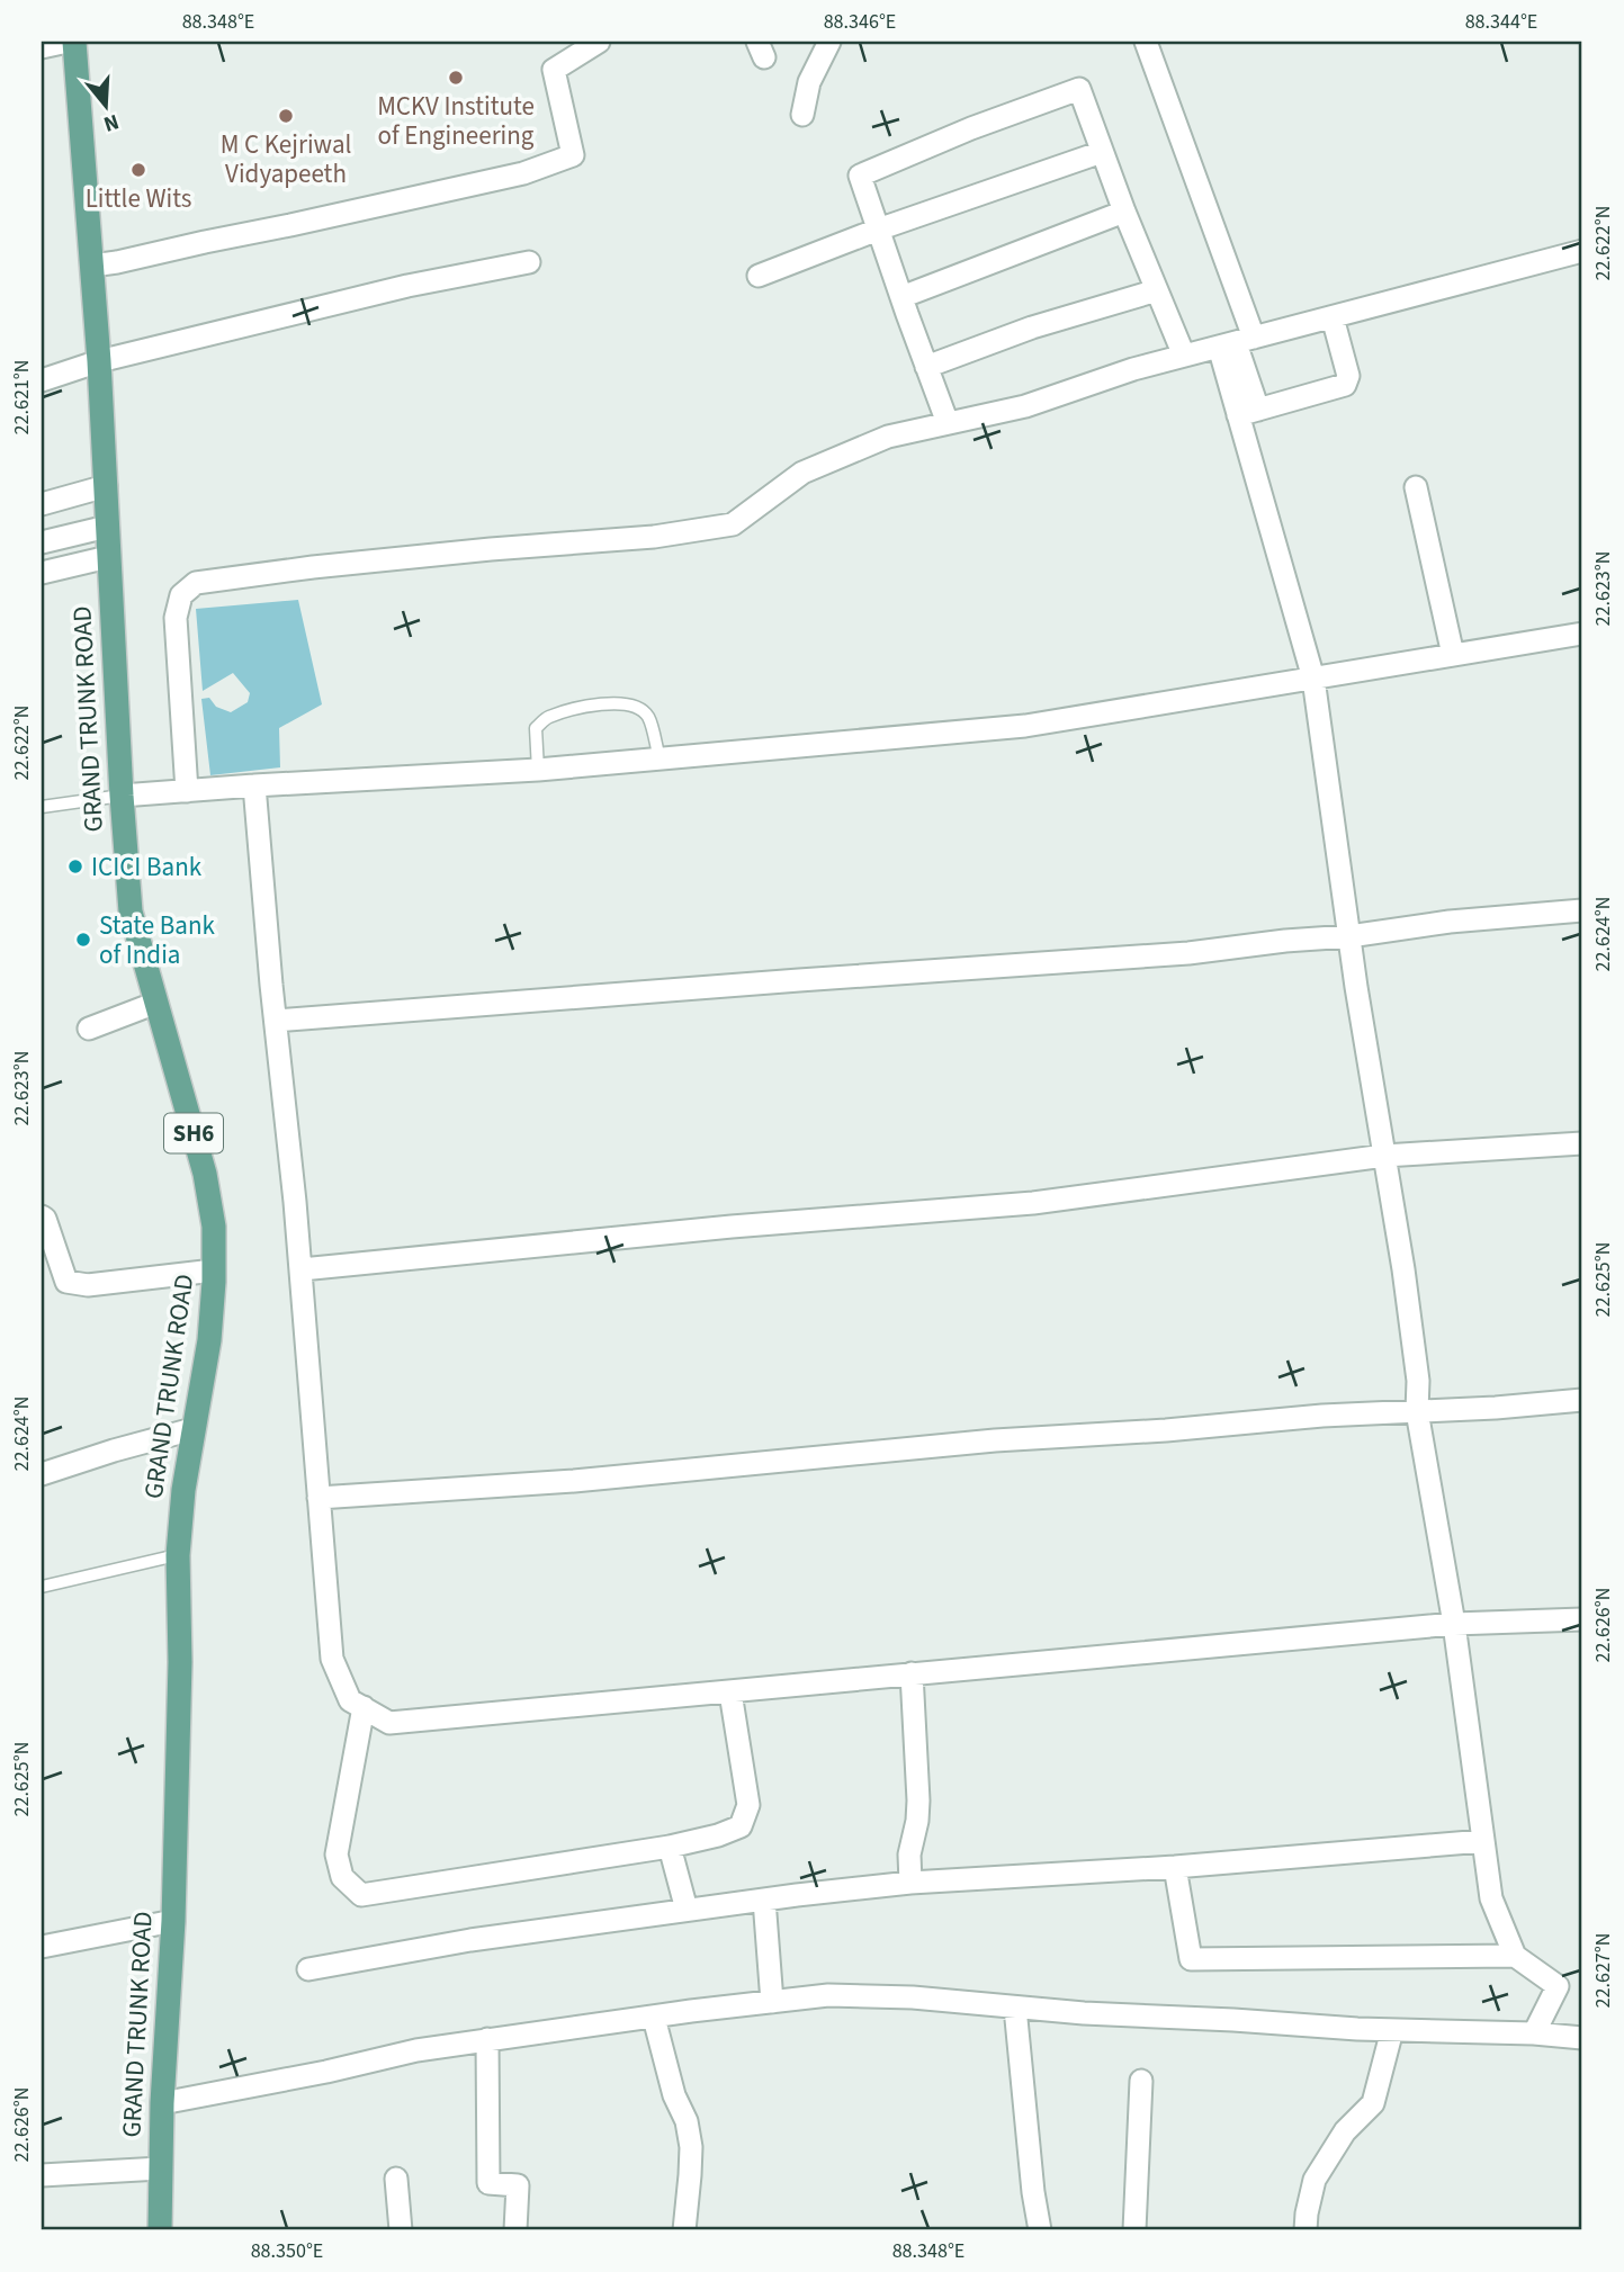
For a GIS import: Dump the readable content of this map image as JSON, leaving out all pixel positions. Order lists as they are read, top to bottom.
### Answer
{
  "streets": {
    "main road": ["GRAND TRUNK ROAD", "SH6"]
  },
  "places": [
    "MCKV Institute of Engineering",
    "M C Kejriwal Vidyapeeth",
    "Little Wits",
    "ICICI Bank",
    "State Bank of India"
  ],
  "north": "bottom",
  "coordinates": [
    "88.348°E",
    "88.346°E",
    "88.344°E",
    "22.622°N",
    "22.621°N",
    "22.623°N",
    "22.624°N",
    "22.625°N",
    "22.626°N",
    "22.627°N",
    "88.350°E"
  ]
}
